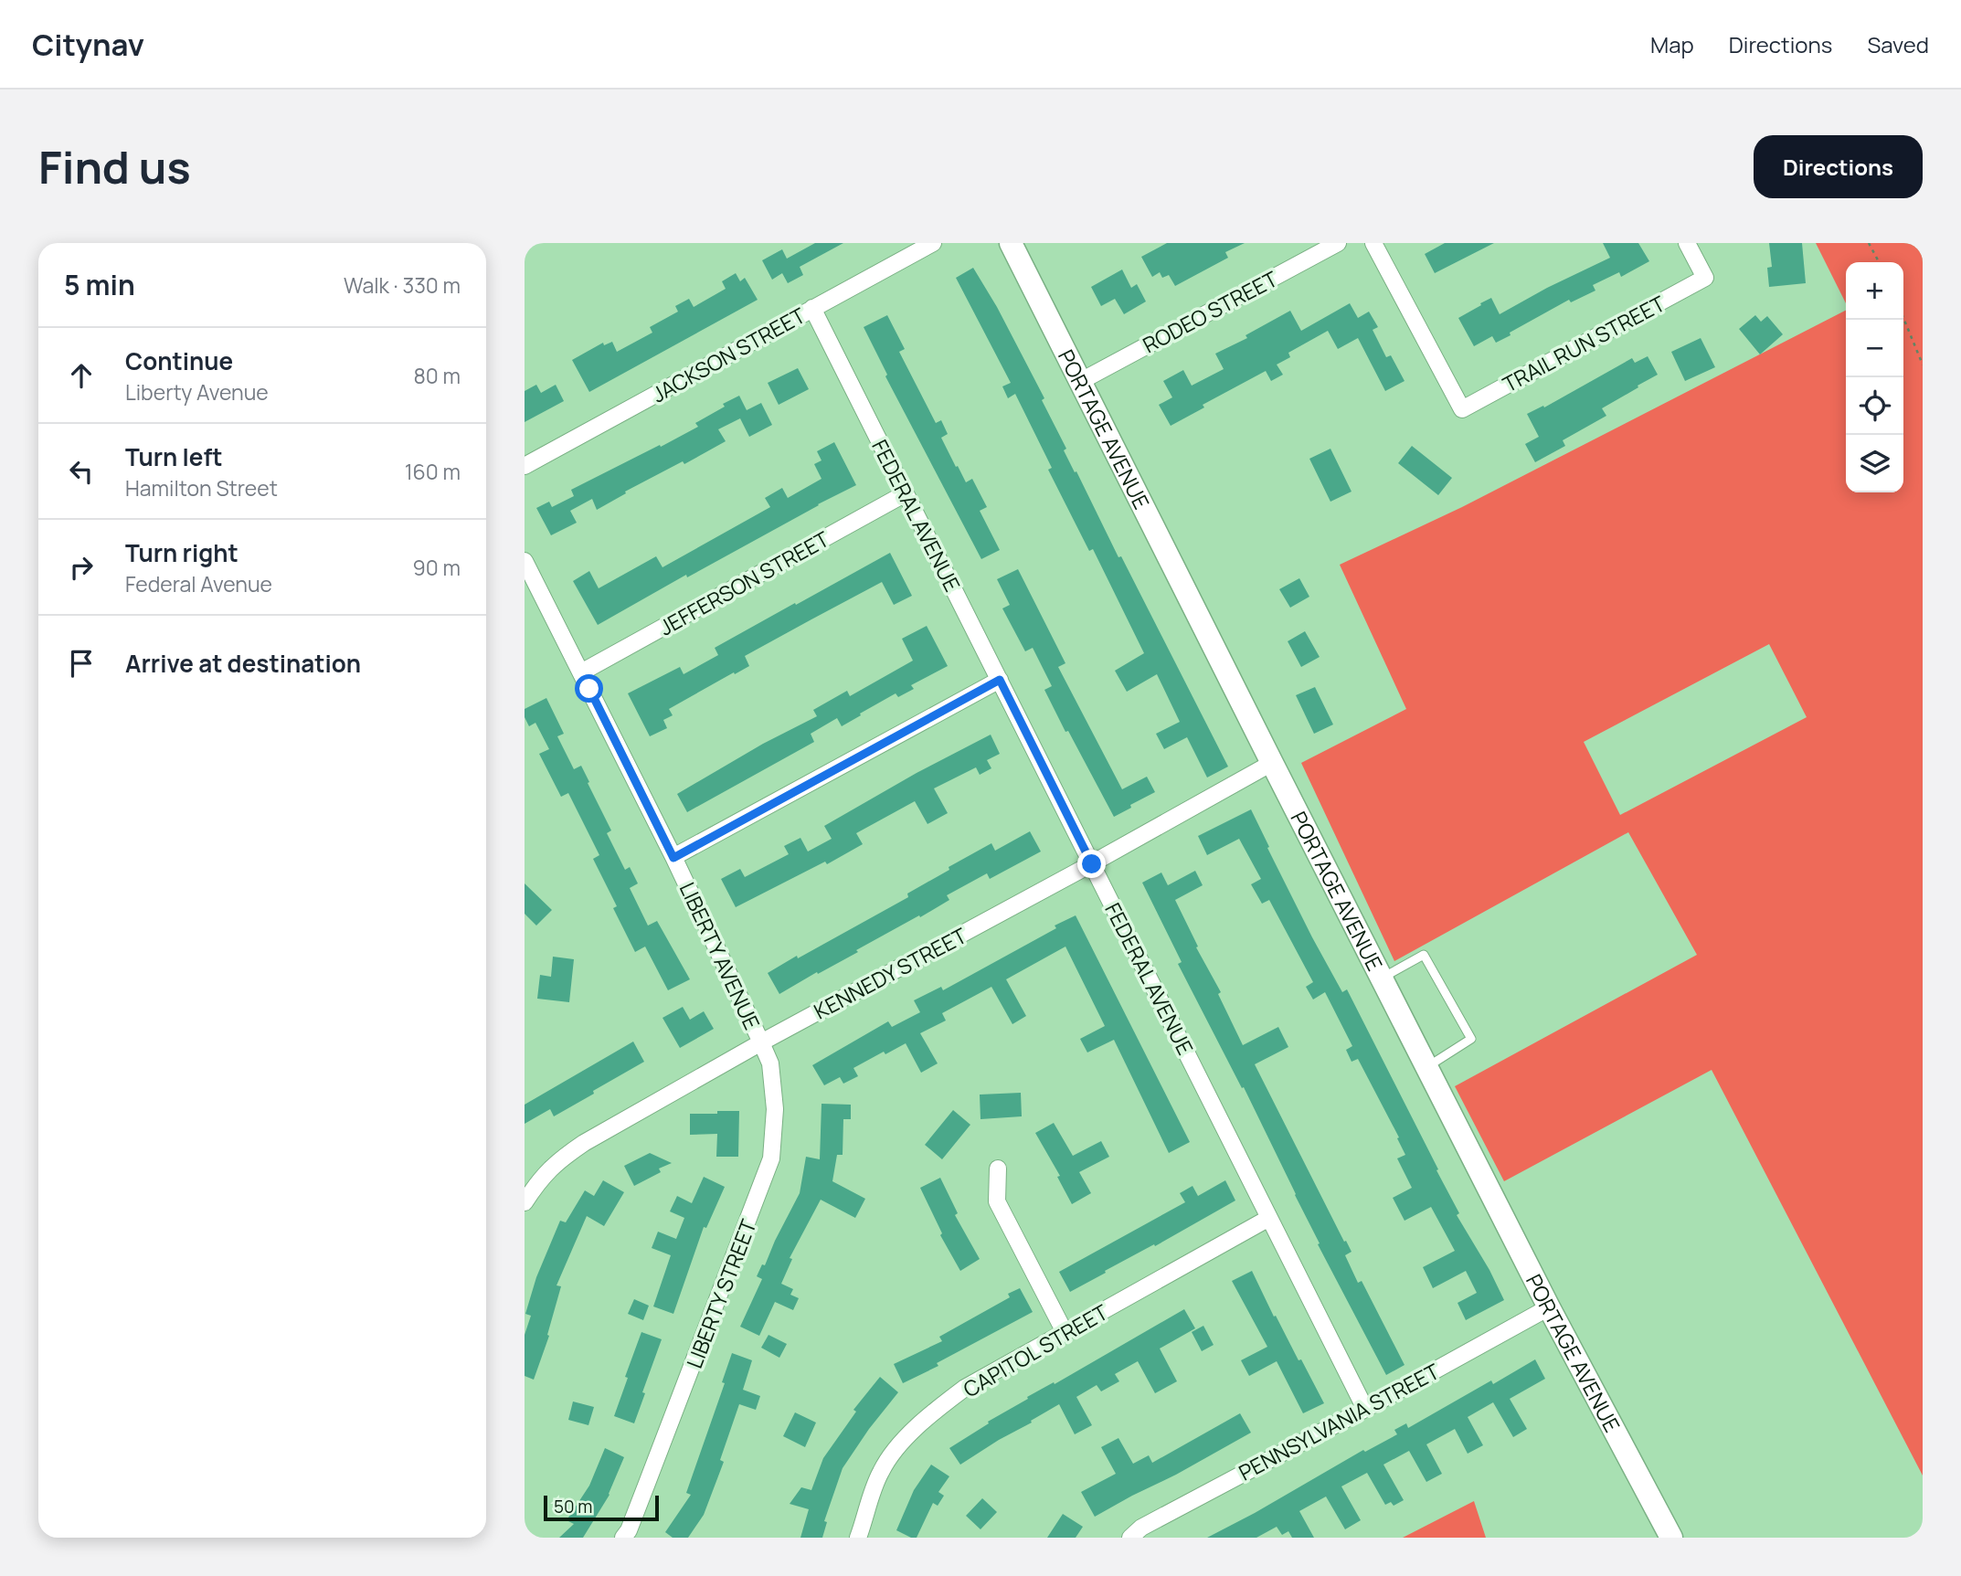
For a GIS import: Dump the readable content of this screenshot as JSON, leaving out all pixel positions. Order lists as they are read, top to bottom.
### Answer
{
  "streets": {
    "street": [
      "RODEO STREET",
      "TRAIL RUN STREET",
      "JACKSON STREET",
      "PORTAGE AVENUE",
      "FEDERAL AVENUE",
      "JEFFERSON STREET",
      "LIBERTY AVENUE",
      "KENNEDY STREET",
      "LIBERTY STREET",
      "CAPITOL STREET",
      "PENNSYLVANIA STREET"
    ]
  },
  "crossings": [
    ["RODEO STREET", "PORTAGE AVENUE"],
    ["JACKSON STREET", "FEDERAL AVENUE"],
    ["PORTAGE AVENUE", "KENNEDY STREET"],
    ["PORTAGE AVENUE", "PENNSYLVANIA STREET"],
    ["FEDERAL AVENUE", "JEFFERSON STREET"],
    ["FEDERAL AVENUE", "KENNEDY STREET"],
    ["FEDERAL AVENUE", "CAPITOL STREET"],
    ["FEDERAL AVENUE", "PENNSYLVANIA STREET"],
    ["JEFFERSON STREET", "LIBERTY AVENUE"],
    ["LIBERTY AVENUE", "KENNEDY STREET"],
    ["LIBERTY AVENUE", "LIBERTY STREET"],
    ["KENNEDY STREET", "LIBERTY STREET"]
  ],
  "scale_bar": "50 m",
  "page": {
    "header": "Citynav",
    "nav": ["Map", "Directions", "Saved"],
    "buttons": "Directions",
    "title": "Find us",
    "heading": ["5 min", "Walk · 330 m"],
    "map_buttons": ["+", "−"],
    "list": [
      ["Continue", "Liberty Avenue", "80 m"],
      ["Turn left", "Hamilton Street", "160 m"],
      ["Turn right", "Federal Avenue", "90 m"],
      "Arrive at destination"
    ],
    "scale": "50 m"
  }
}
